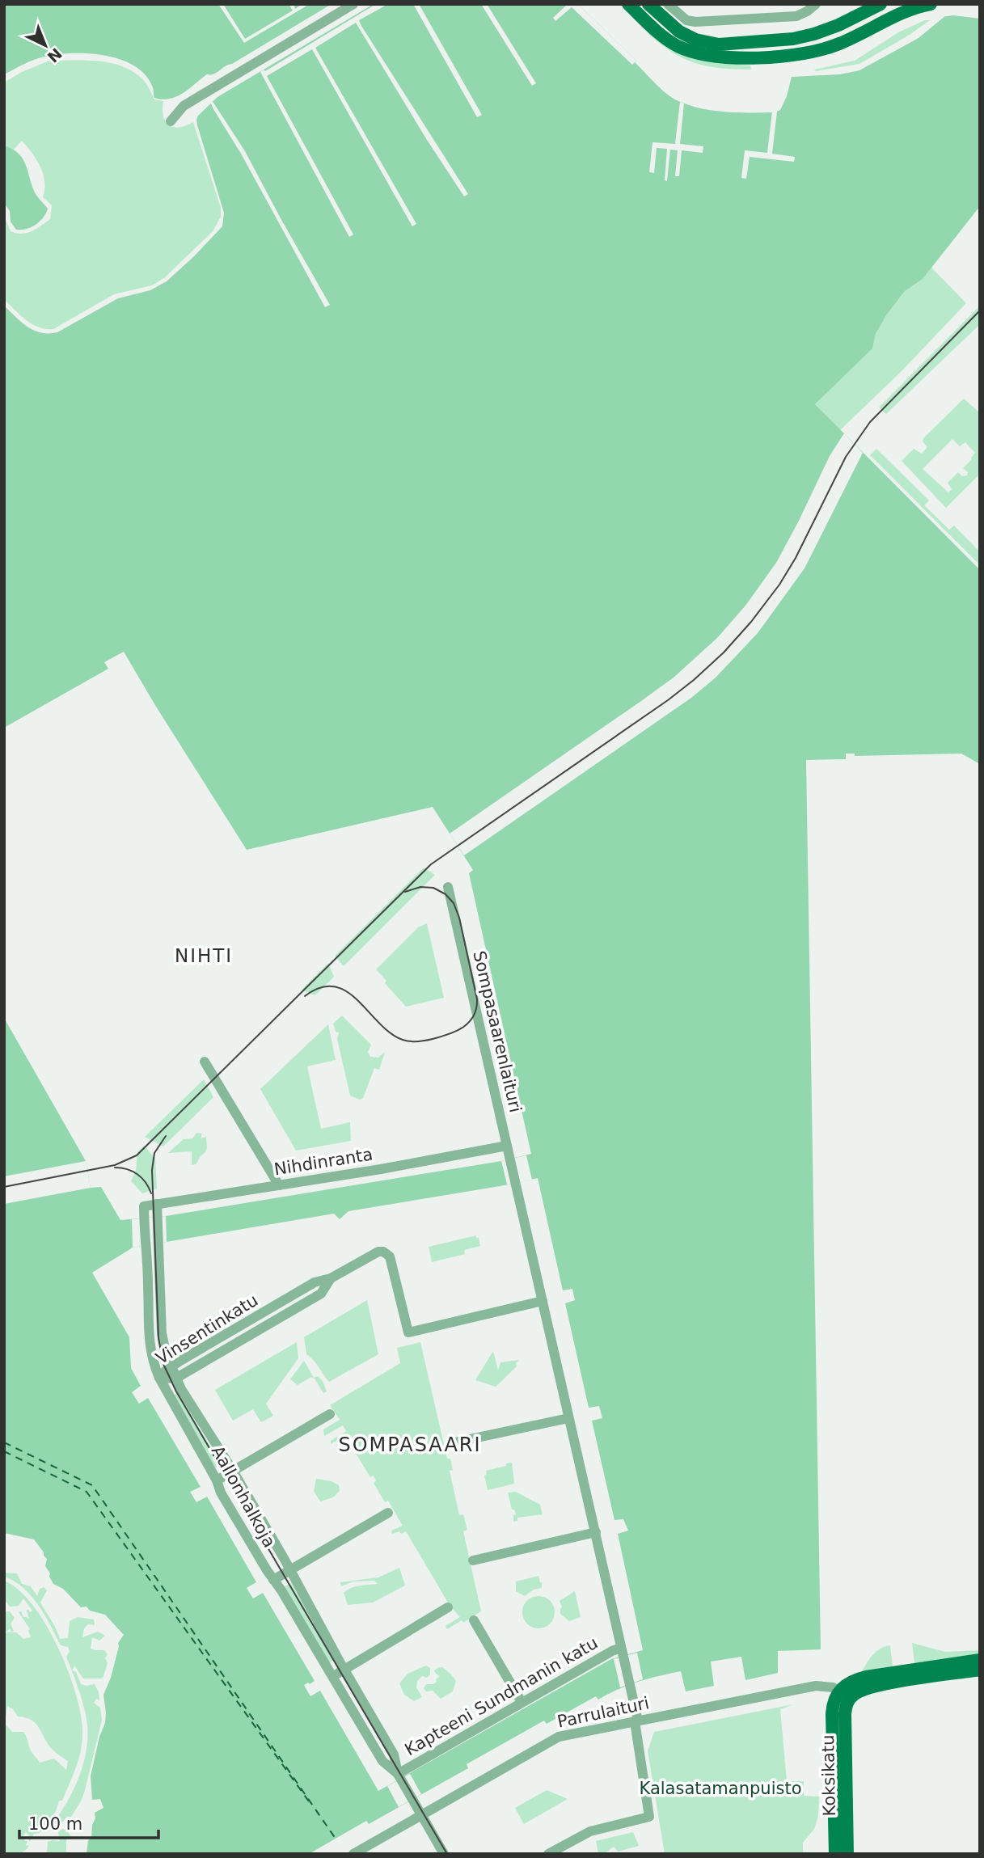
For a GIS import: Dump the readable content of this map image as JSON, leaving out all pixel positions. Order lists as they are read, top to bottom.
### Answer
{
  "streets": {
    "main road": ["Koksikatu"],
    "street": [
      "Sompasaarenlaituri",
      "Nihdinranta",
      "Vinsentinkatu",
      "Aallonhalkoja",
      "Kapteeni Sundmanin katu",
      "Parrulaituri"
    ]
  },
  "crossings": [
    ["Sompasaarenlaituri", "Nihdinranta"],
    ["Sompasaarenlaituri", "Vinsentinkatu"],
    ["Sompasaarenlaituri", "Kapteeni Sundmanin katu"],
    ["Nihdinranta", "Aallonhalkoja"],
    ["Vinsentinkatu", "Aallonhalkoja"],
    ["Aallonhalkoja", "Kapteeni Sundmanin katu"],
    ["Aallonhalkoja", "Parrulaituri"],
    ["Parrulaituri", "Koksikatu"]
  ],
  "districts": ["NIHTI", "SOMPASAARI"],
  "parks": ["Kalasatamanpuisto"],
  "scale_bar": "100 m",
  "north": "bottom right"
}
